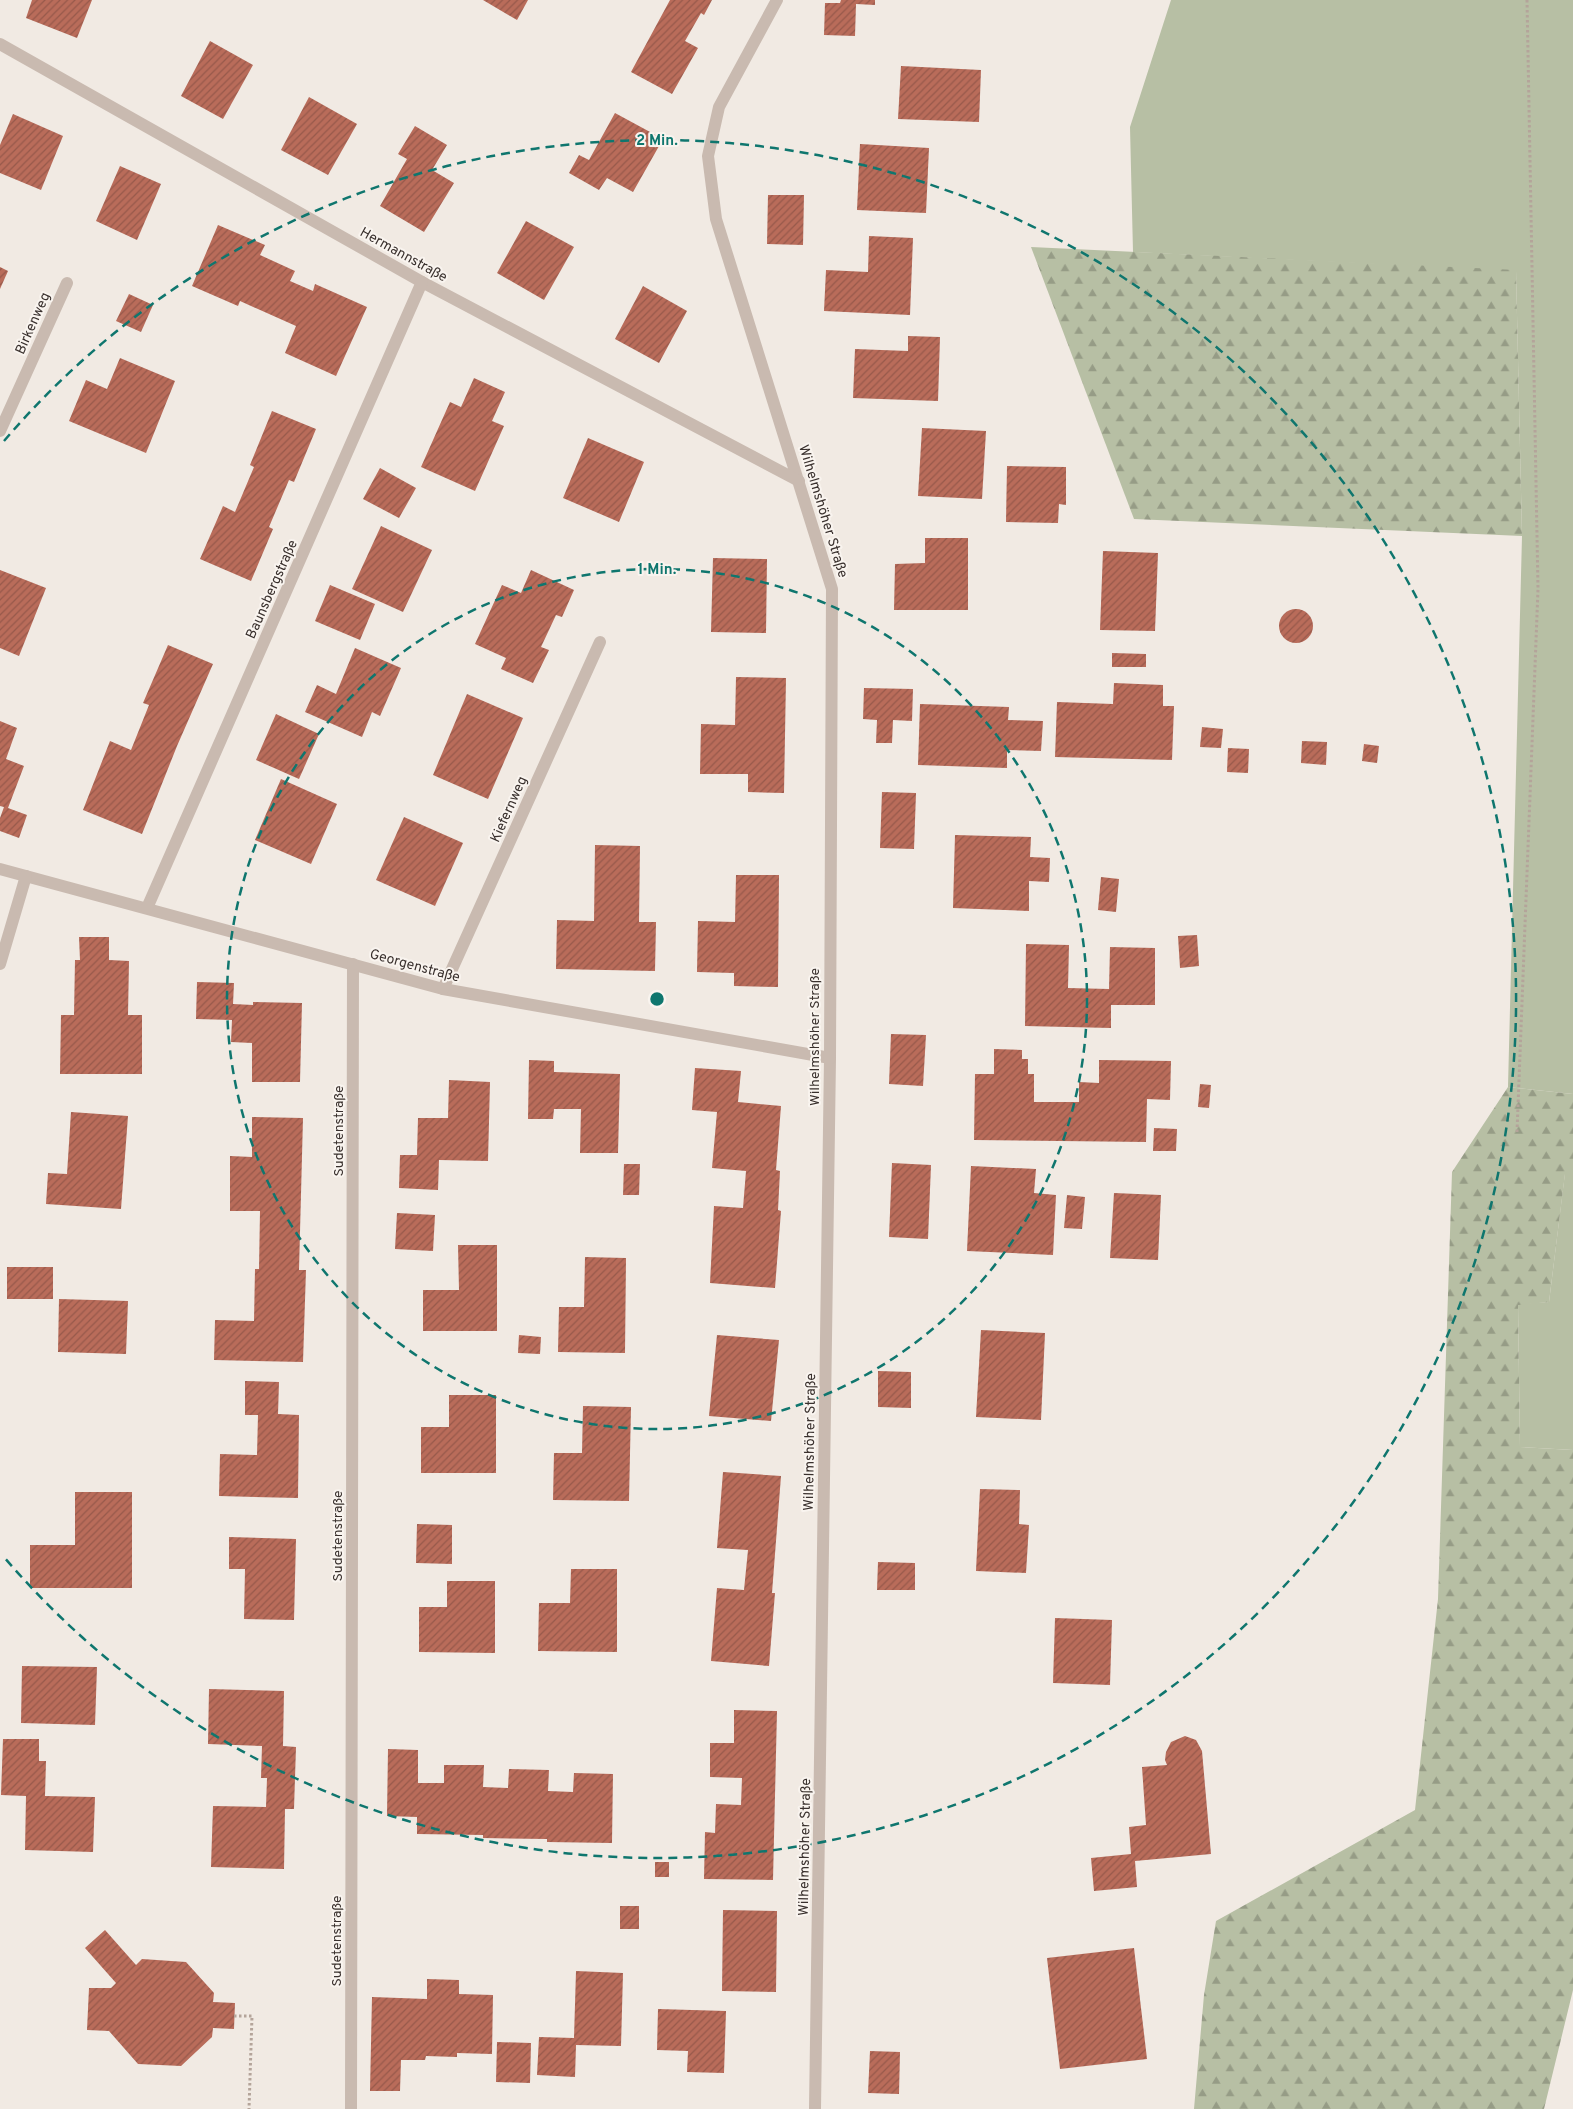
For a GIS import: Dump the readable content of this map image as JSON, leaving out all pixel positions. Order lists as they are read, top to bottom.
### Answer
{
  "streets": {
    "street": [
      "Hermannstraße",
      "Birkenweg",
      "Wilhelmshöher Straße",
      "Baunsbergstraße",
      "Kiefernweg",
      "Georgenstraße",
      "Sudetenstraße"
    ]
  },
  "crossings": [
    ["Hermannstraße", "Wilhelmshöher Straße"],
    ["Hermannstraße", "Baunsbergstraße"],
    ["Wilhelmshöher Straße", "Georgenstraße"],
    ["Baunsbergstraße", "Georgenstraße"],
    ["Kiefernweg", "Georgenstraße"],
    ["Georgenstraße", "Sudetenstraße"]
  ],
  "rings": ["2 Min.", "1 Min."]
}
